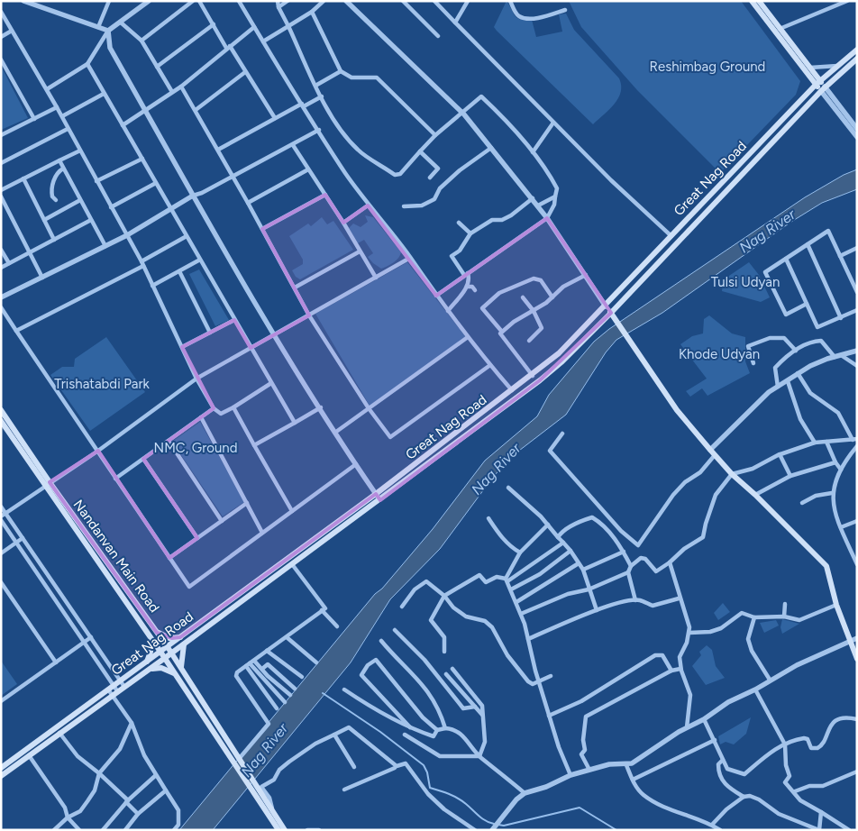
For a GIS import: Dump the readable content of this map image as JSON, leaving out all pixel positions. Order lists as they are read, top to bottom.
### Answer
{
  "streets": {
    "main road": ["Great Nag Road", "Nandanvan Main Road"]
  },
  "crossings": [
    ["Great Nag Road", "Nandanvan Main Road"]
  ],
  "water": ["Nag River"],
  "parks": [
    "Reshimbag Ground",
    "Tulsi Udyan",
    "Khode Udyan",
    "Trishatabdi Park",
    "NMC, Ground"
  ]
}
